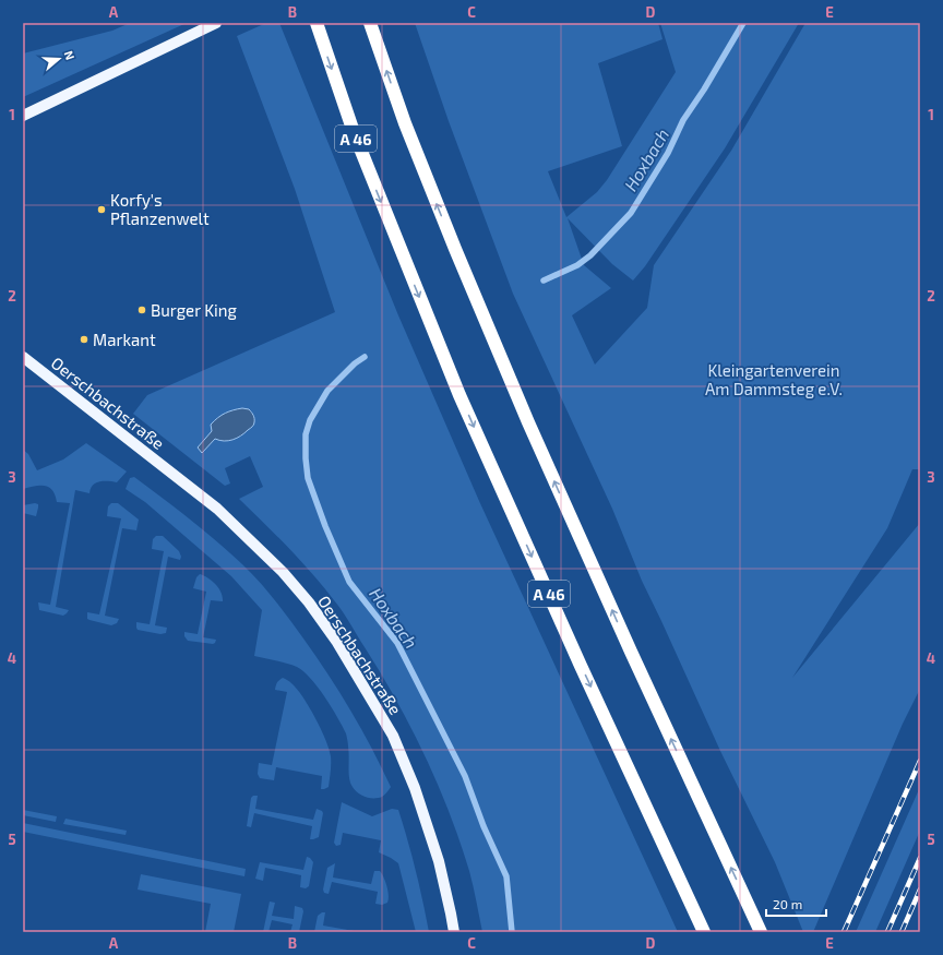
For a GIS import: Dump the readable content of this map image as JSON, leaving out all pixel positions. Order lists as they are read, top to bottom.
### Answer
{
  "streets": {
    "highway": ["A 46"],
    "main road": ["Oerschbachstraße"]
  },
  "water": ["Hoxbach"],
  "parks": ["Kleingartenverein Am Dammsteg e.V."],
  "places": ["Korfy's Pflanzenwelt", "Burger King", "Markant"],
  "scale_bar": "20 m",
  "north": "right",
  "grid": {
    "columns": [
      "A",
      "B",
      "C",
      "D",
      "E"
    ],
    "rows": [
      "1",
      "2",
      "3",
      "4",
      "5"
    ]
  }
}
